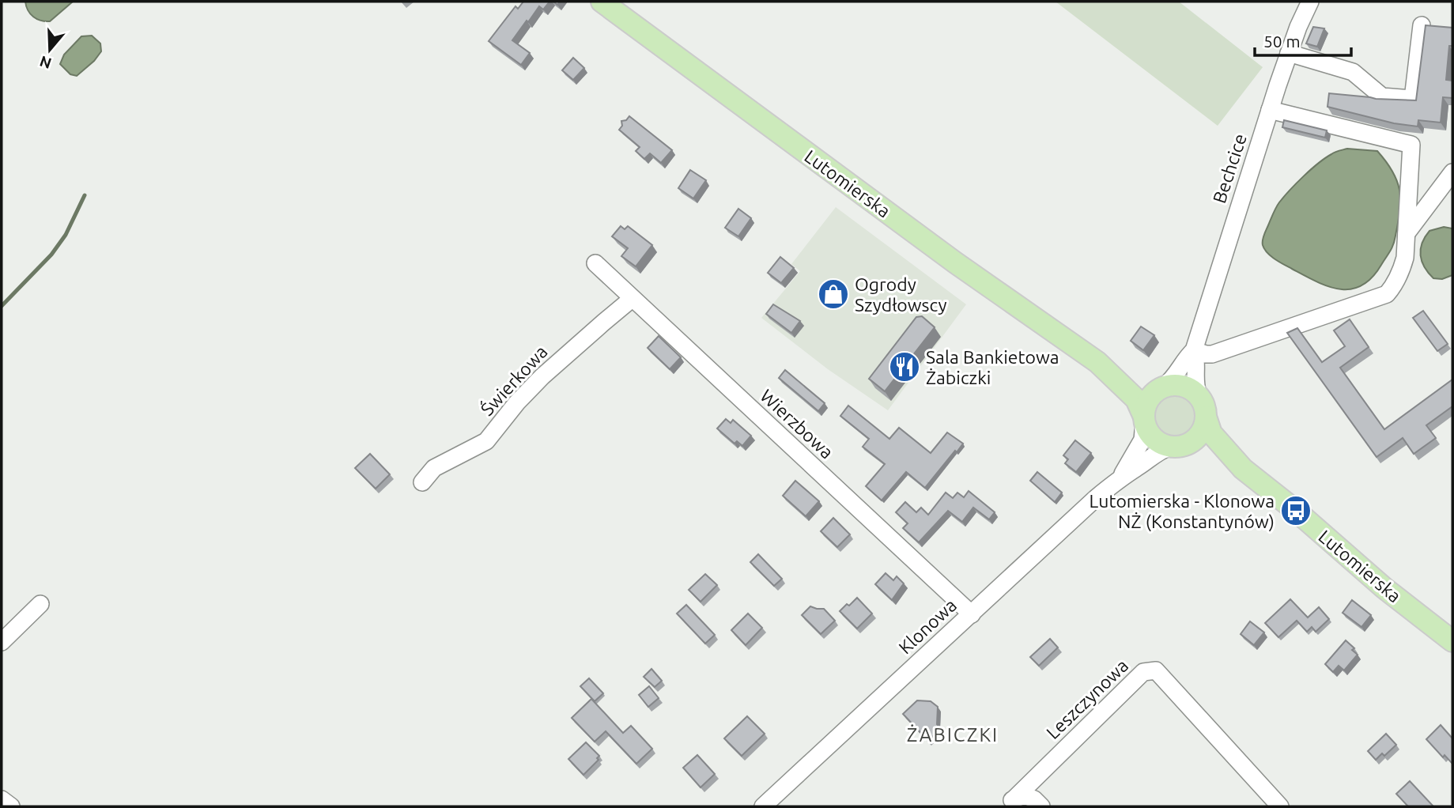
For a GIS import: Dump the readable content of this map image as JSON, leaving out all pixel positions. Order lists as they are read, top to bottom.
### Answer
{
  "streets": {
    "main road": ["Lutomierska"],
    "street": [
      "Bechcice",
      "Świerkowa",
      "Wierzbowa",
      "Klonowa",
      "Leszczynowa"
    ]
  },
  "crossings": [
    ["Bechcice", "Lutomierska"],
    ["Bechcice", "Klonowa"],
    ["Lutomierska", "Klonowa"],
    ["Świerkowa", "Wierzbowa"],
    ["Wierzbowa", "Klonowa"]
  ],
  "districts": ["ŻABICZKI"],
  "places": {
    "shop": ["Ogrody Szydłowscy"],
    "restaurant": ["Sala Bankietowa Żabiczki"],
    "bus stop": ["Lutomierska - Klonowa NŻ (Konstantynów)"]
  },
  "scale_bar": "50 m",
  "north": "bottom"
}
